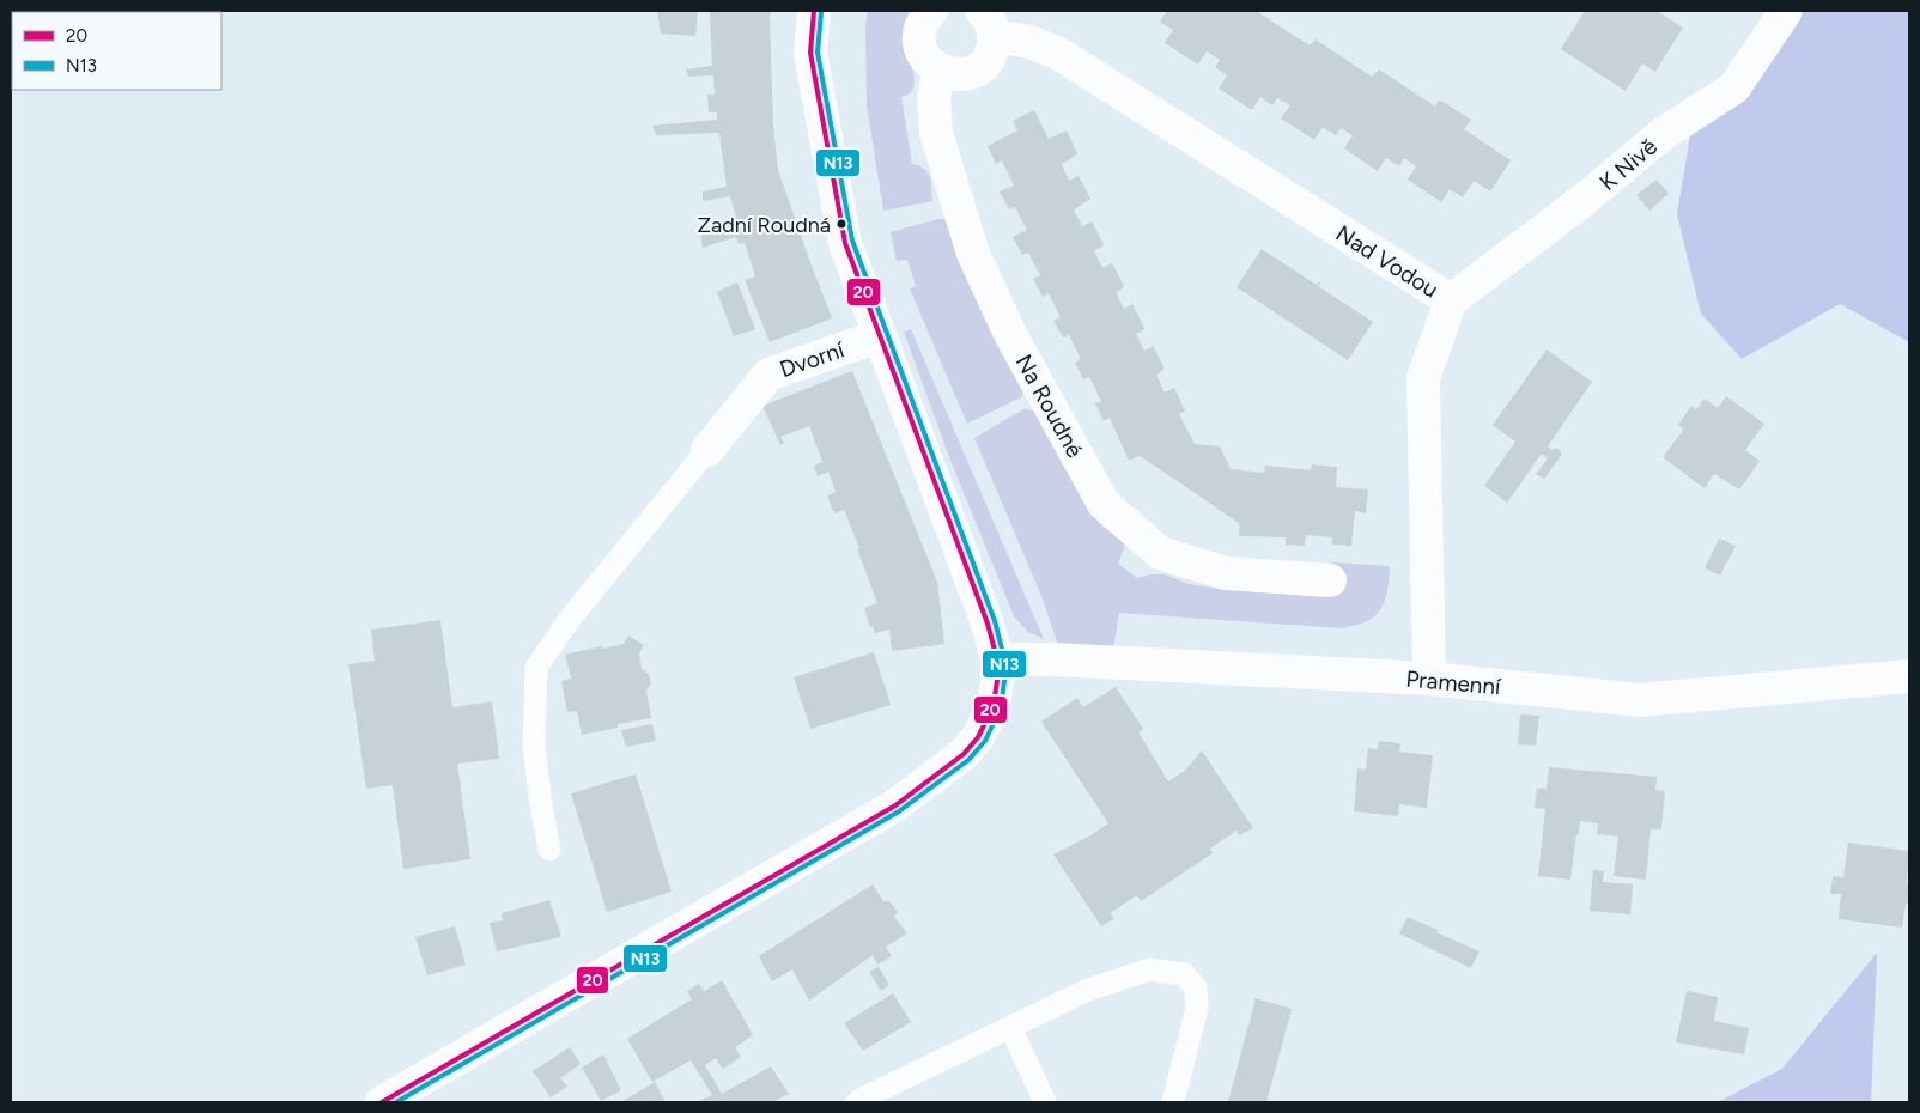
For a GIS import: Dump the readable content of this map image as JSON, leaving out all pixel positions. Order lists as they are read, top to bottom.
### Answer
{
  "streets": {
    "street": [
      "K Nivě",
      "Nad Vodou",
      "Dvorní",
      "Na Roudné",
      "Pramenní"
    ]
  },
  "crossings": [
    ["K Nivě", "Nad Vodou"],
    ["Nad Vodou", "Pramenní"]
  ],
  "places": ["Zadní Roudná"],
  "lines": ["transit line 20", "transit line N13"],
  "legend": ["20", "N13"]
}
